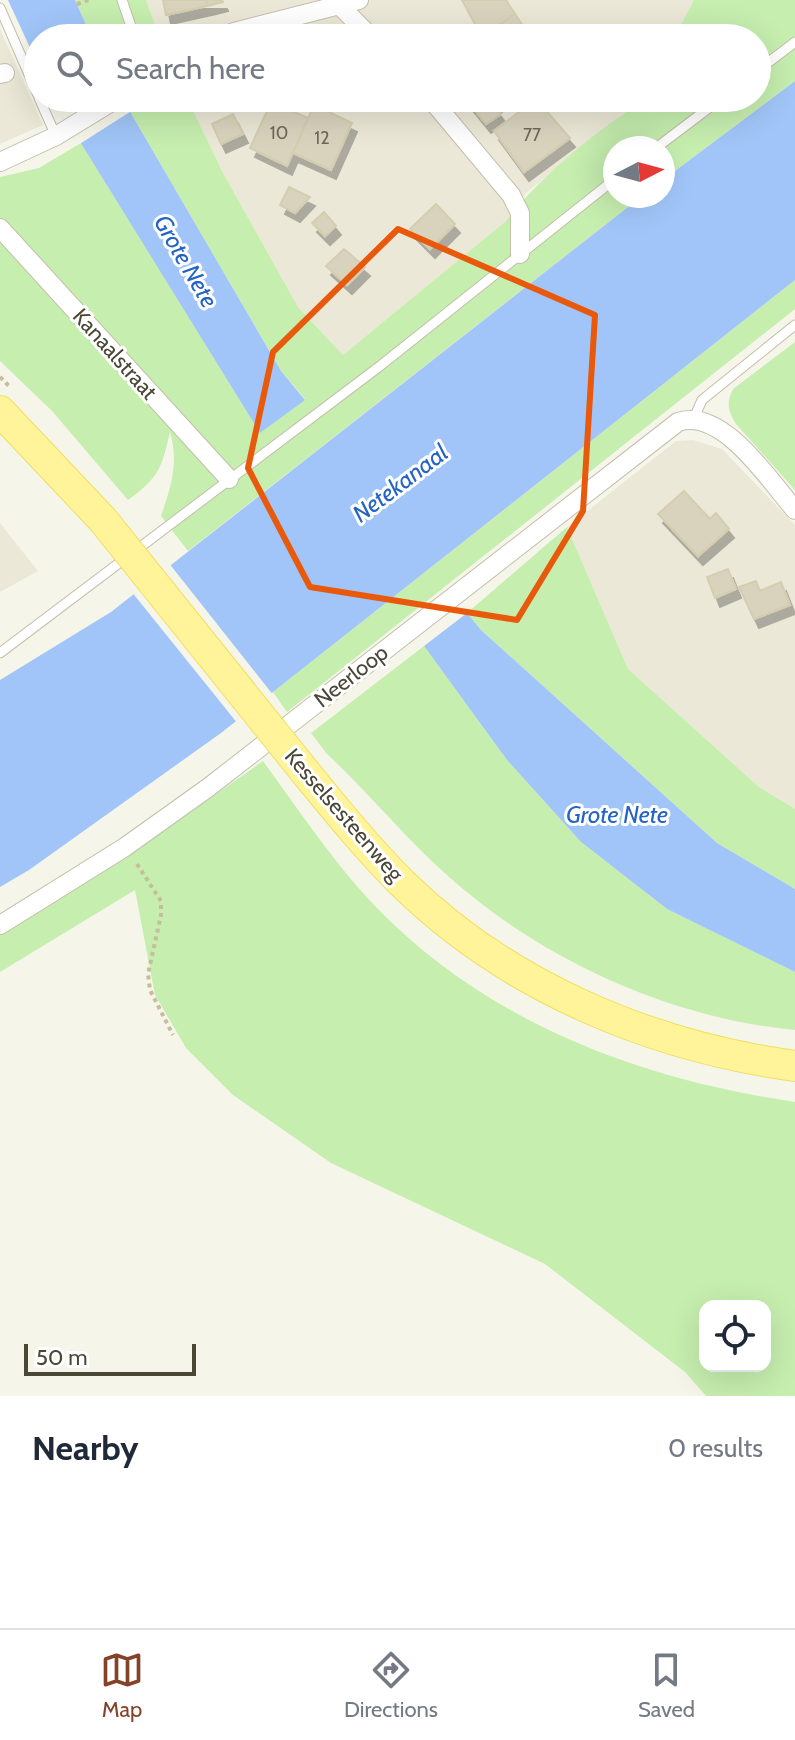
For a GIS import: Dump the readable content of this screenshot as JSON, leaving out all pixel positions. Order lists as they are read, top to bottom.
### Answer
{
  "streets": {
    "main road": ["Kesselsesteenweg"],
    "street": ["Kanaalstraat", "Neerloop"]
  },
  "water": ["Grote Nete", "Netekanaal"],
  "house_numbers": ["10", "77", "12"],
  "scale_bar": "50 m",
  "north": "right",
  "page": {
    "search": "Search here",
    "scale": "50 m",
    "heading": ["Nearby", "0 results"],
    "nav": ["Map", "Directions", "Saved"]
  }
}
